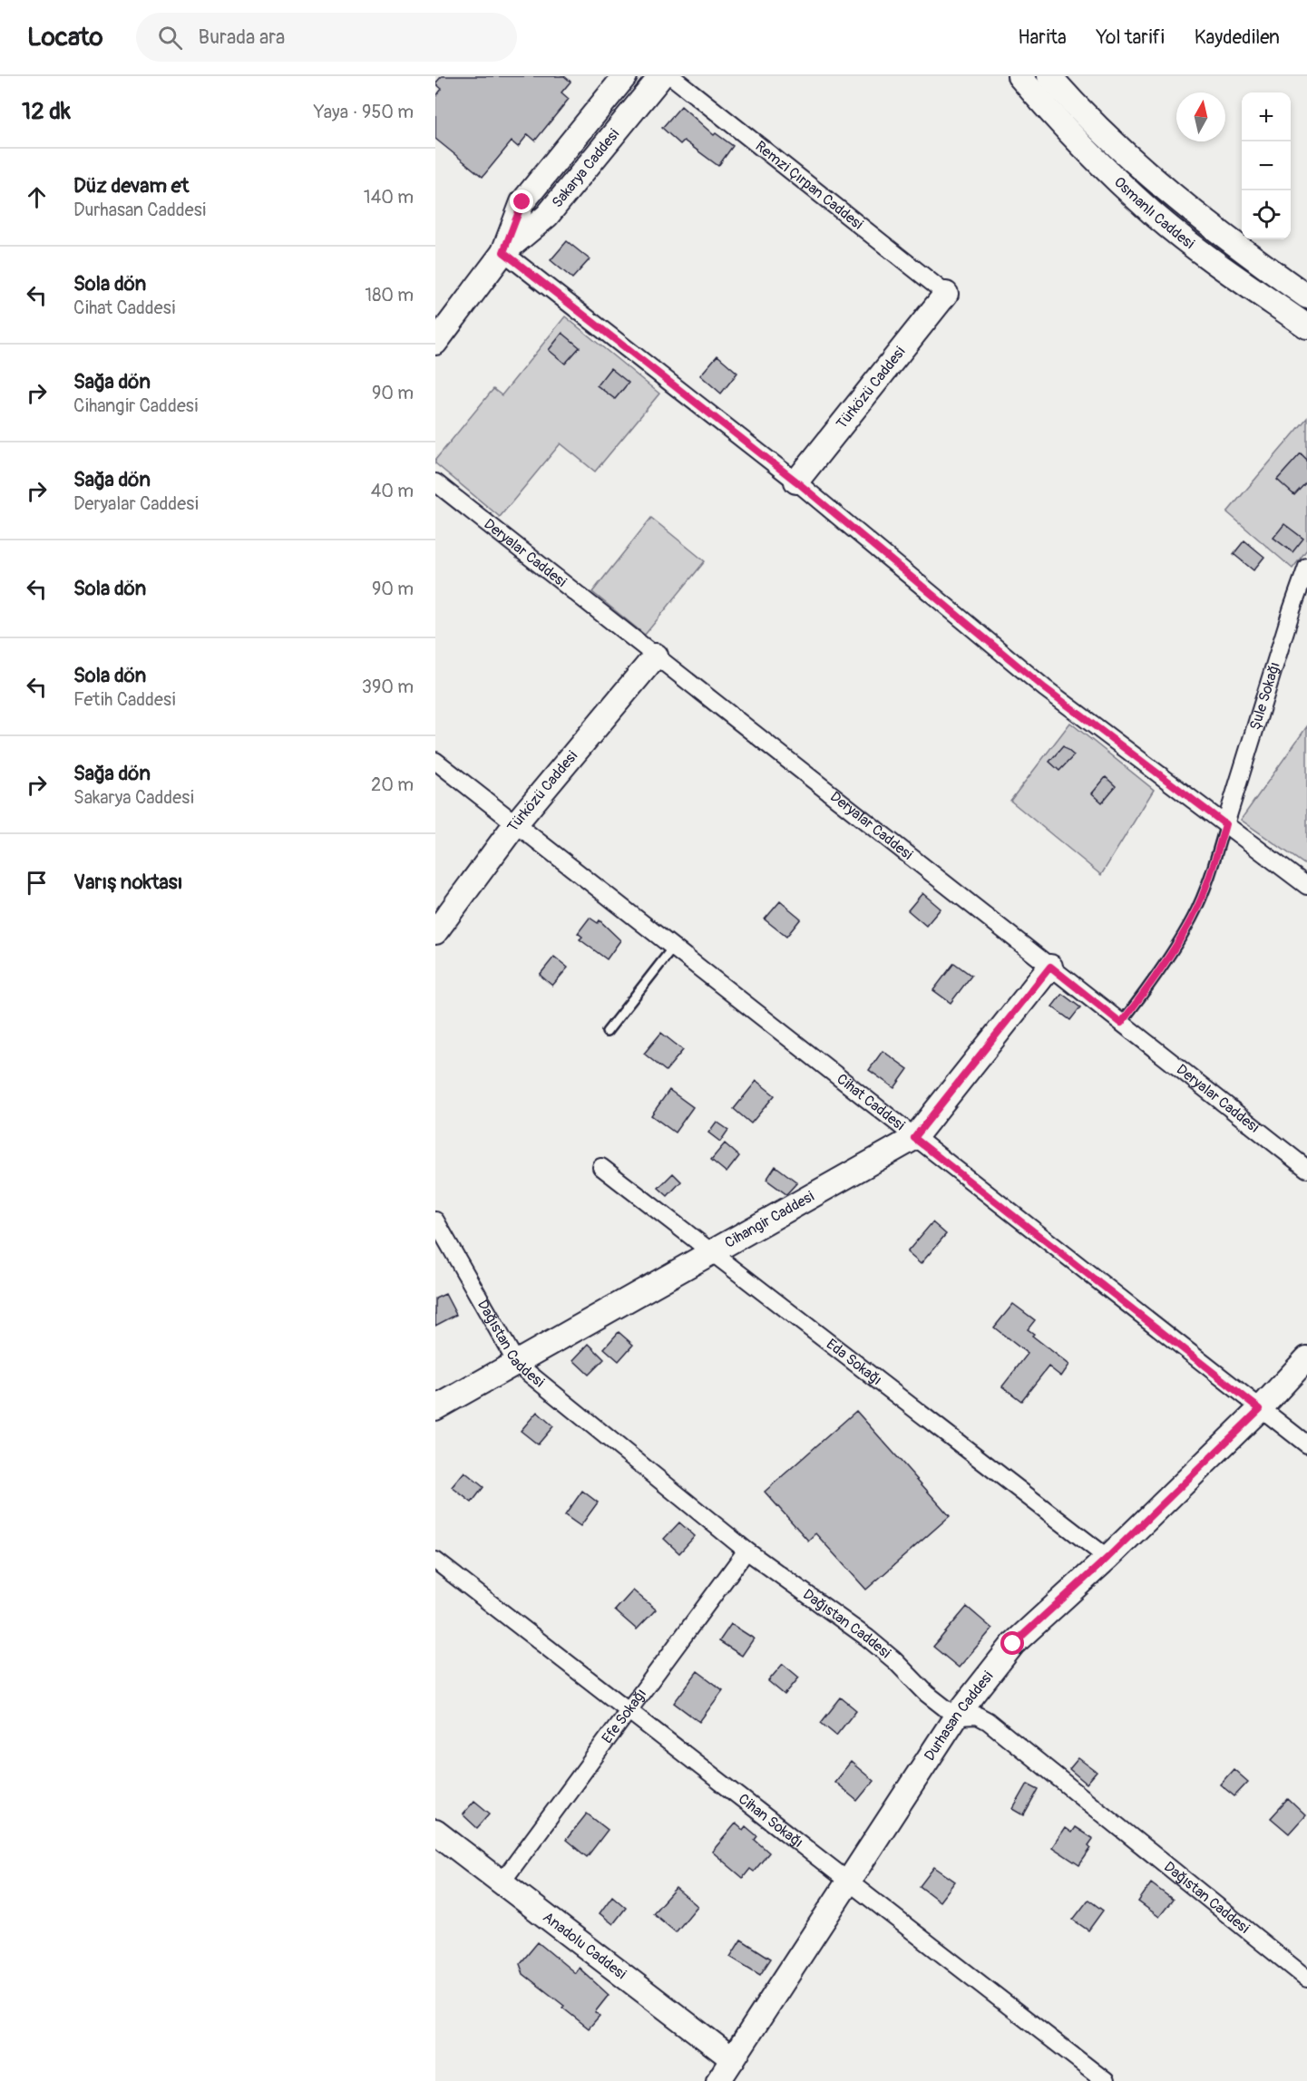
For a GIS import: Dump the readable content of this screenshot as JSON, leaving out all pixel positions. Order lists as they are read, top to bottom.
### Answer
{
  "streets": {
    "street": [
      "Sakarya Caddesi",
      "Remzi Çırpan Caddesi",
      "Osmanlı Caddesi",
      "Türközü Caddesi",
      "Deryalar Caddesi",
      "Şule Sokağı",
      "Cihat Caddesi",
      "Cihangir Caddesi",
      "Dağıstan Caddesi",
      "Eda Sokağı",
      "Efe Sokağı",
      "Durhasan Caddesi",
      "Cihan Sokağı",
      "Anadolu Caddesi"
    ]
  },
  "crossings": [
    ["Remzi Çırpan Caddesi", "Türközü Caddesi"],
    ["Türközü Caddesi", "Deryalar Caddesi"],
    ["Türközü Caddesi", "Cihat Caddesi"],
    ["Deryalar Caddesi", "Cihangir Caddesi"],
    ["Cihat Caddesi", "Cihangir Caddesi"],
    ["Cihat Caddesi", "Durhasan Caddesi"],
    ["Cihangir Caddesi", "Dağıstan Caddesi"],
    ["Cihangir Caddesi", "Eda Sokağı"],
    ["Dağıstan Caddesi", "Efe Sokağı"],
    ["Dağıstan Caddesi", "Durhasan Caddesi"],
    ["Eda Sokağı", "Durhasan Caddesi"],
    ["Efe Sokağı", "Cihan Sokağı"],
    ["Efe Sokağı", "Anadolu Caddesi"],
    ["Durhasan Caddesi", "Cihan Sokağı"],
    ["Durhasan Caddesi", "Anadolu Caddesi"]
  ],
  "north": "top",
  "page": {
    "header": "Locato",
    "search": "Burada ara",
    "nav": ["Harita", "Yol tarifi", "Kaydedilen"],
    "heading": ["12 dk", "Yaya · 950 m"],
    "map_buttons": ["+", "−"],
    "list": [
      ["Düz devam et", "Durhasan Caddesi", "140 m"],
      ["Sola dön", "Cihat Caddesi", "180 m"],
      ["Sağa dön", "Cihangir Caddesi", "90 m"],
      ["Sağa dön", "Deryalar Caddesi", "40 m"],
      ["Sola dön", "90 m"],
      ["Sola dön", "Fetih Caddesi", "390 m"],
      ["Sağa dön", "Sakarya Caddesi", "20 m"],
      "Varış noktası"
    ]
  }
}
